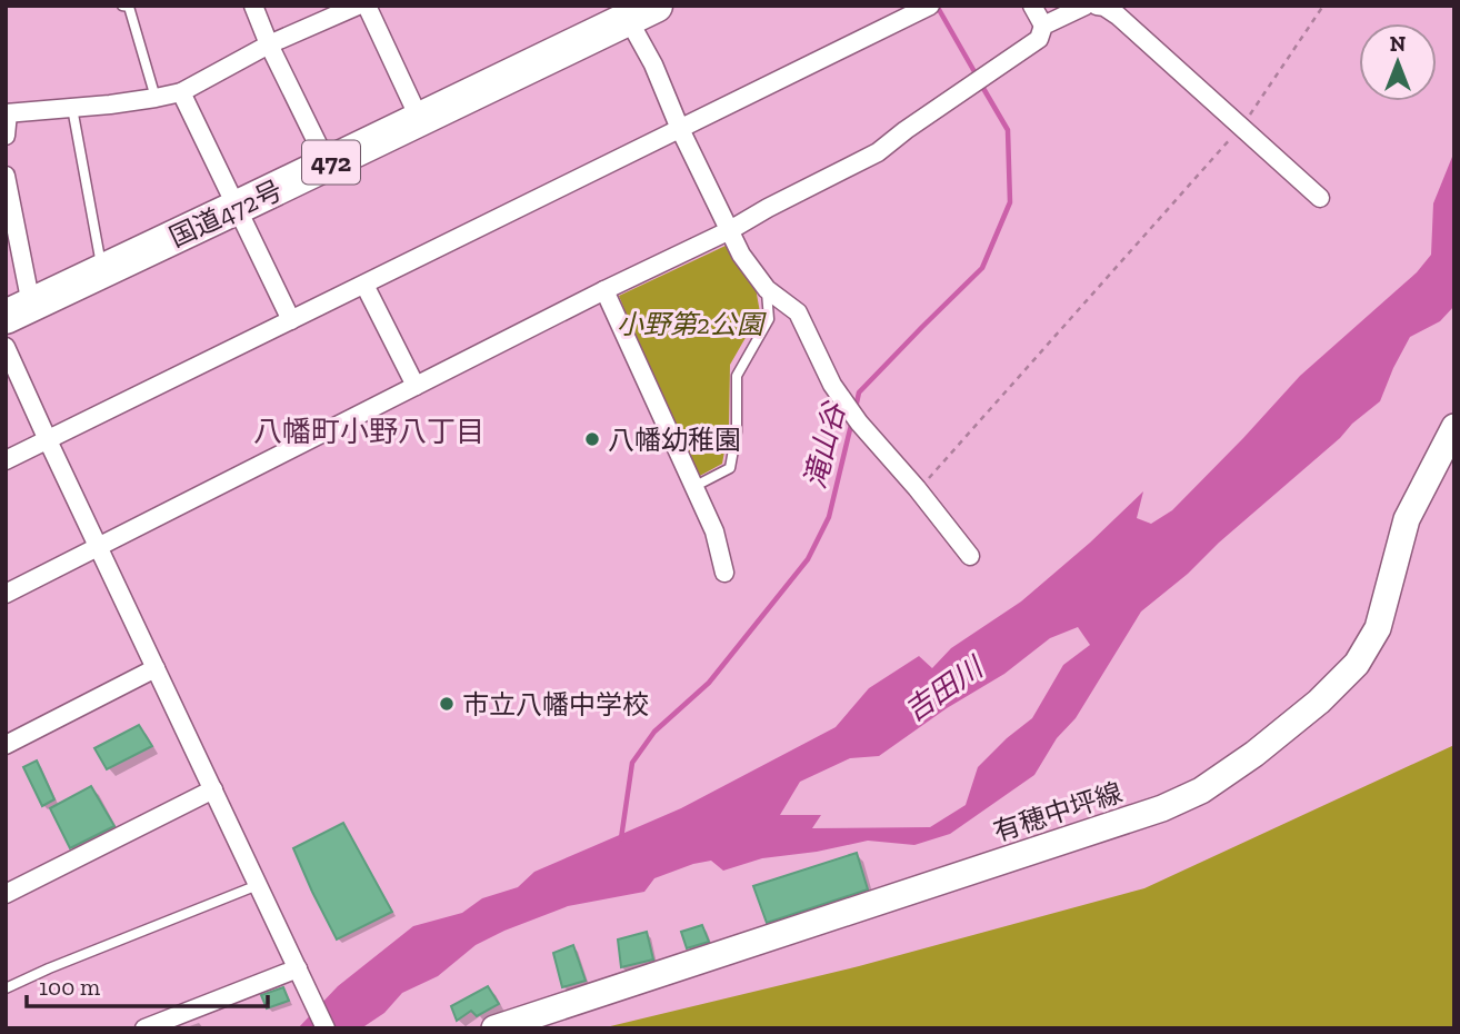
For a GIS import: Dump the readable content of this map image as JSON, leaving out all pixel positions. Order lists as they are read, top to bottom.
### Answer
{
  "streets": {
    "highway": ["472", "国道472号"],
    "main road": ["有穂中坪線"]
  },
  "districts": ["八幡町小野八丁目"],
  "water": ["滝山谷", "吉田川"],
  "parks": ["小野第2公園"],
  "places": ["八幡幼稚園", "市立八幡中学校"],
  "scale_bar": "100 m",
  "north": "top"
}
